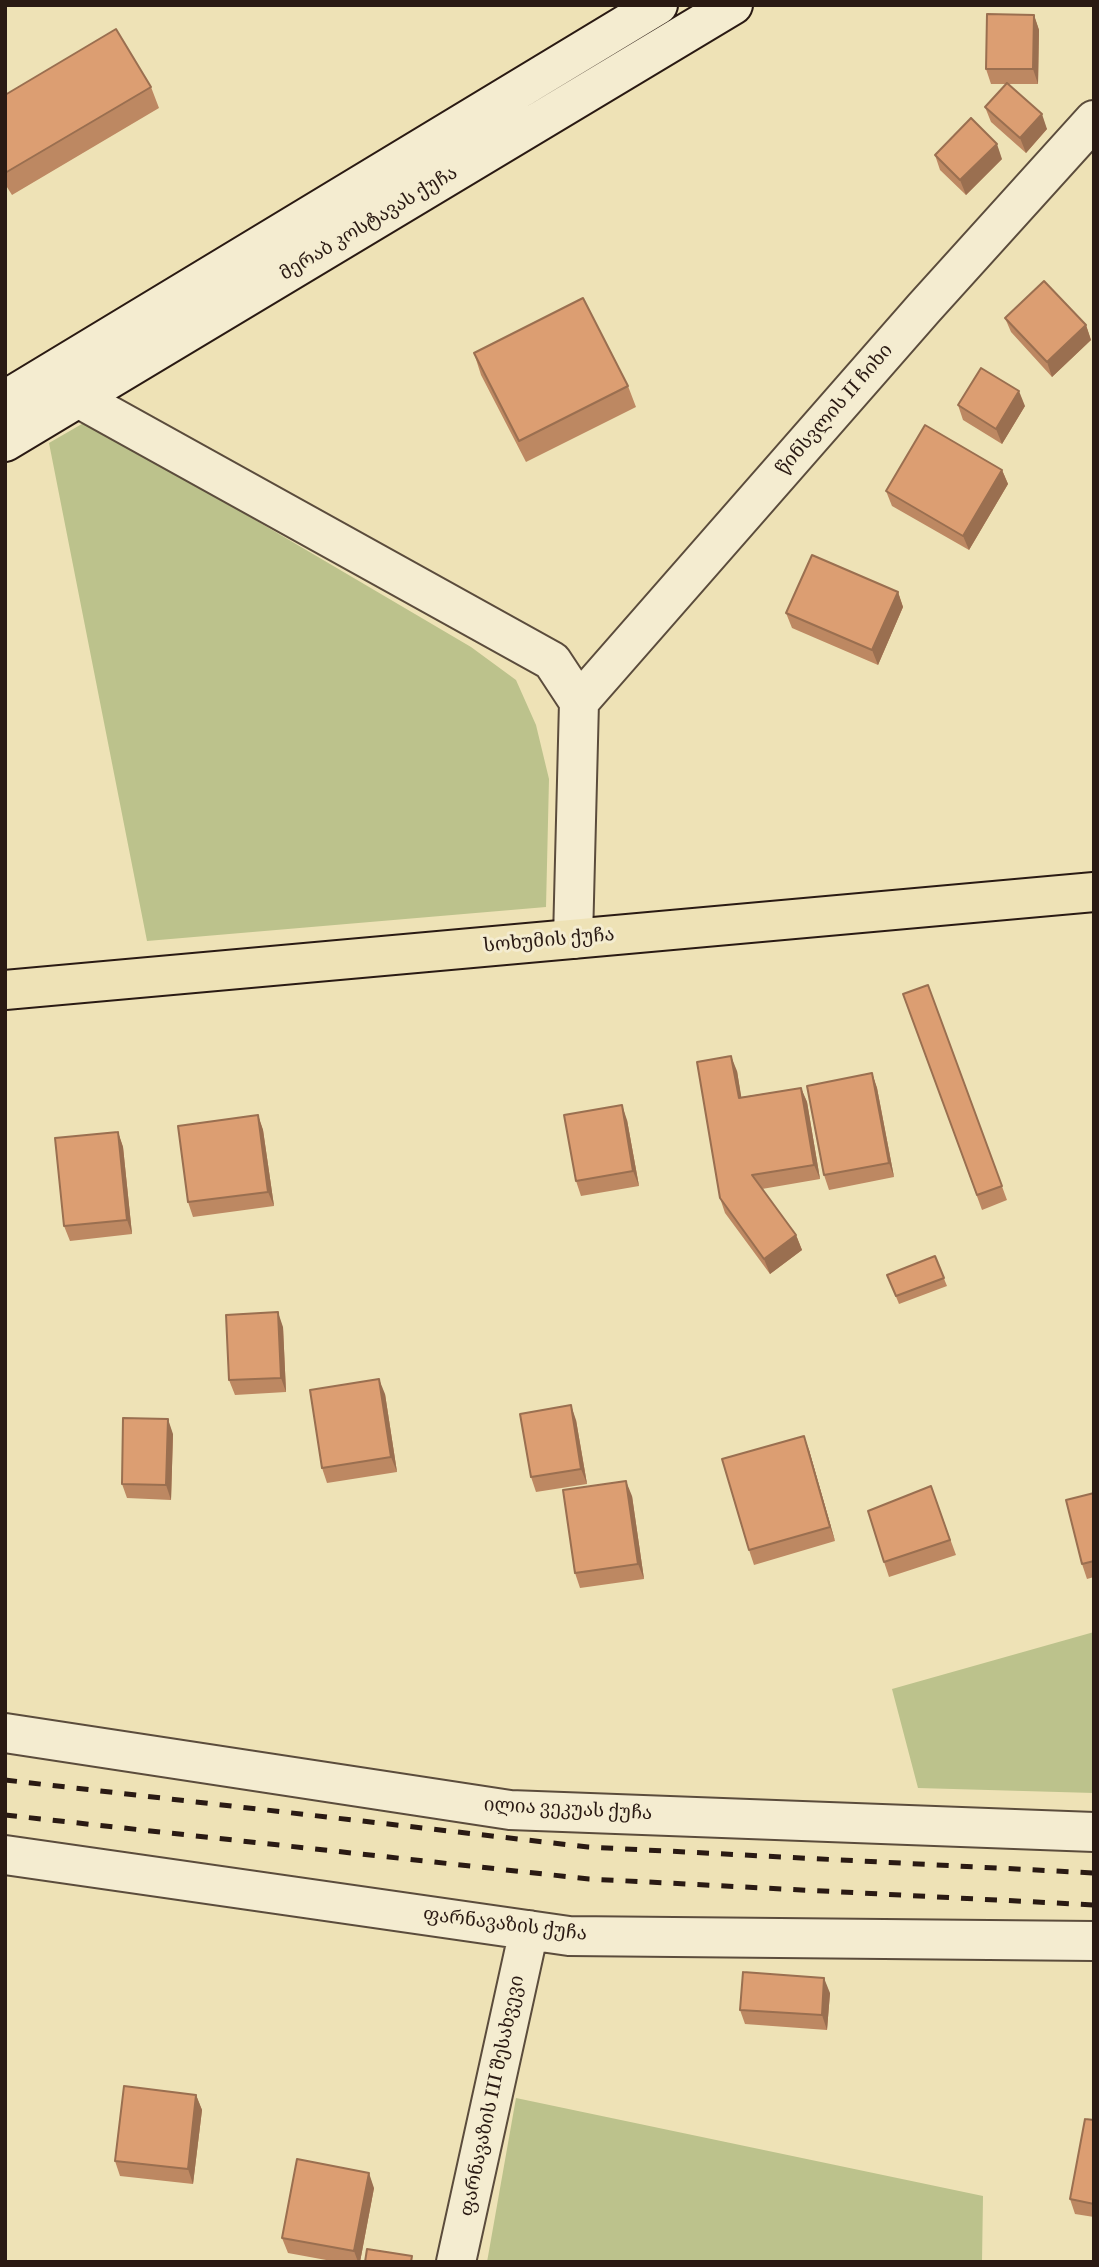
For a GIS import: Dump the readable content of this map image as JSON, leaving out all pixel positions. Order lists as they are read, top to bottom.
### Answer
{
  "streets": {
    "highway": ["სოხუმის ქუჩა"],
    "street": [
      "მერაბ კოსტავას ქუჩა",
      "წინსვლის II ჩიხი",
      "ილია ვეკუას ქუჩა",
      "ფარნავაზის ქუჩა",
      "ფარნავაზის III შესახვევი"
    ]
  },
  "crossings": [
    ["ფარნავაზის ქუჩა", "ფარნავაზის III შესახვევი"]
  ]
}
